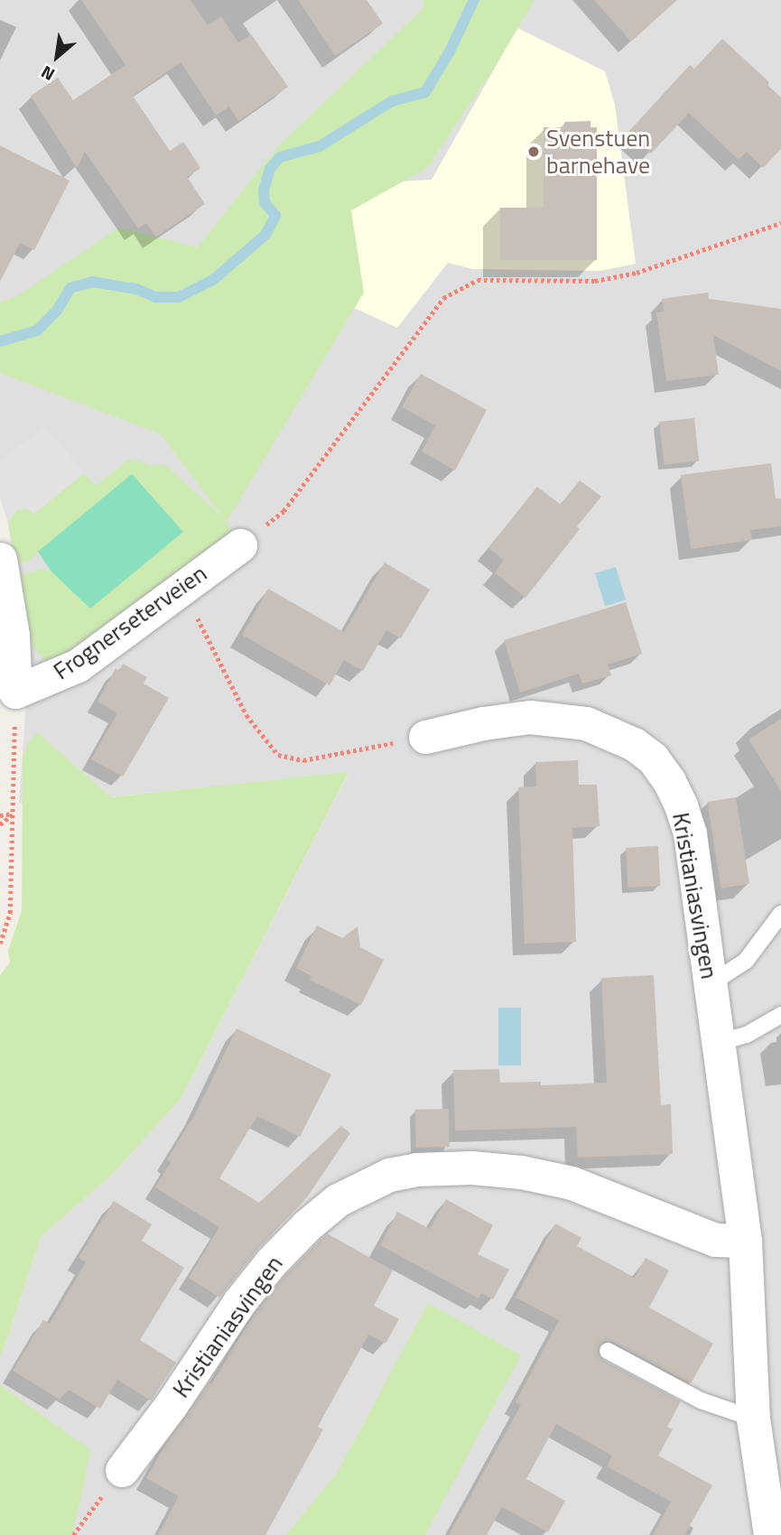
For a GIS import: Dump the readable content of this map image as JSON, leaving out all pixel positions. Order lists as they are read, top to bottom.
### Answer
{
  "streets": {
    "street": ["Frognerseterveien", "Kristianiasvingen"]
  },
  "places": ["Svenstuen barnehave"],
  "north": "bottom left"
}
